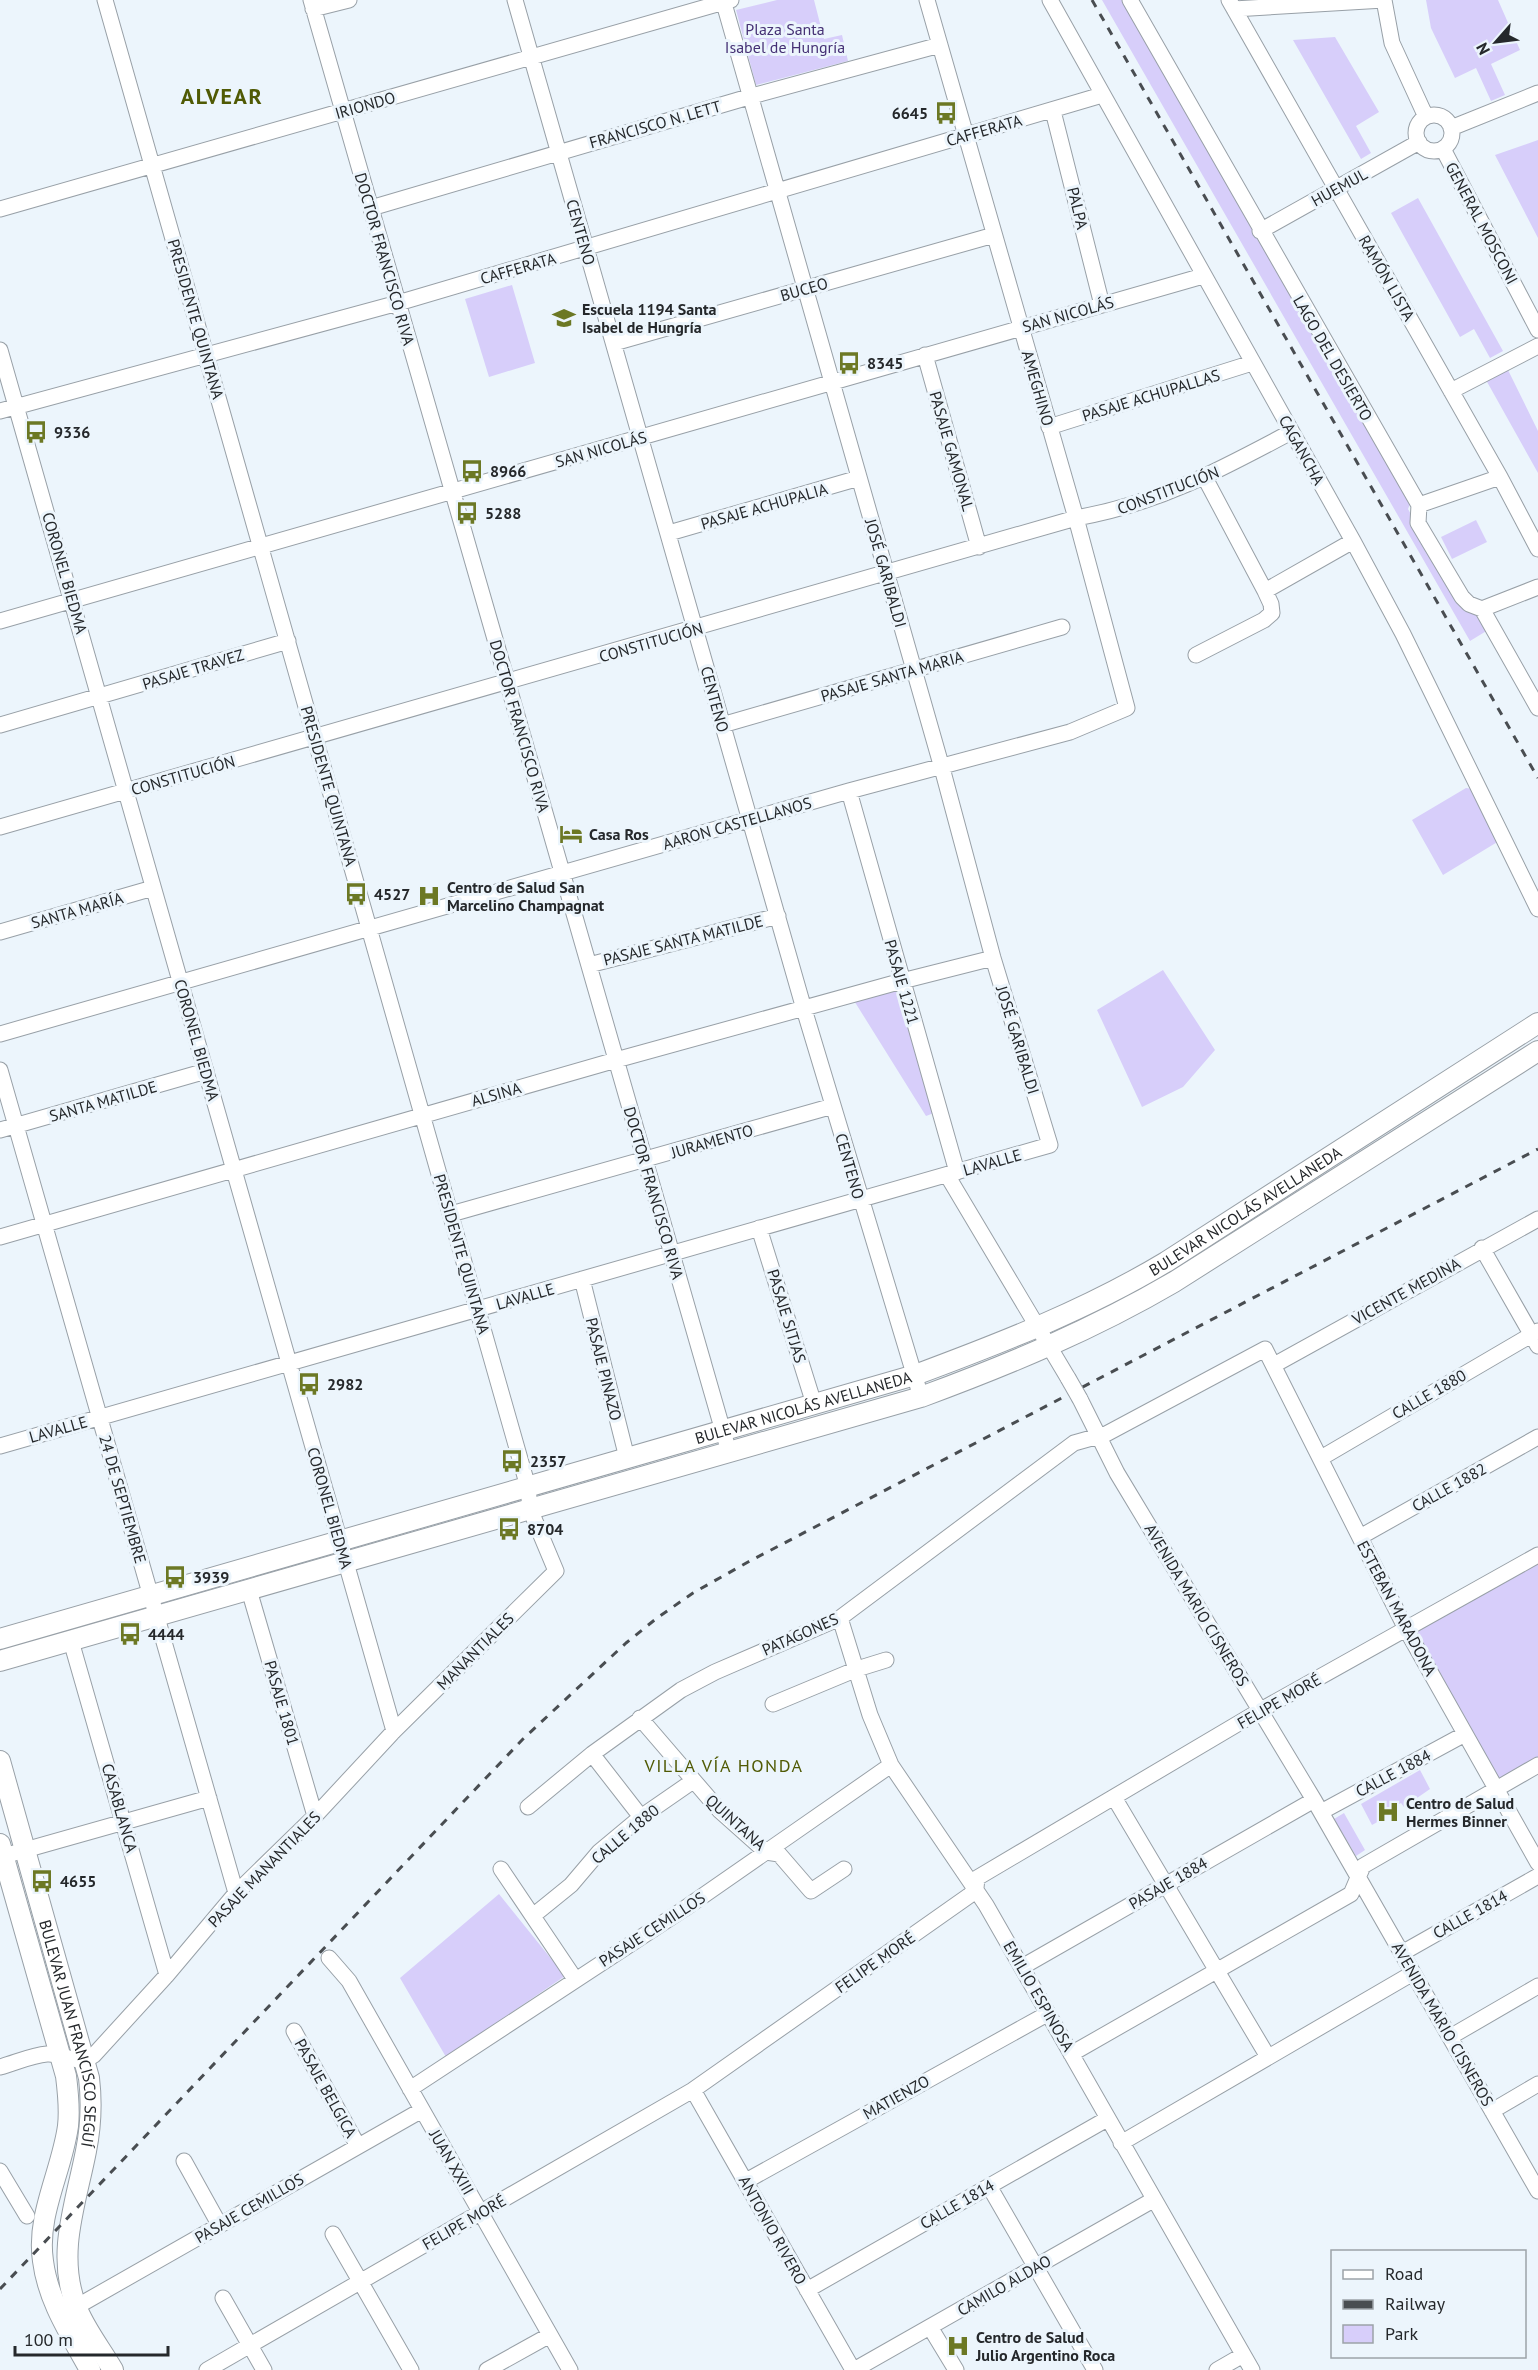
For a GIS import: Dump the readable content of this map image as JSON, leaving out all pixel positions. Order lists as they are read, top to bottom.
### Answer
{
  "streets": {
    "main road": ["BULEVAR NICOLÁS AVELLANEDA", "BULEVAR JUAN FRANCISCO SEGUÍ"],
    "street": [
      "IRIONDO",
      "FRANCISCO N. LETT",
      "CAFFERATA",
      "HUEMUL",
      "PALPA",
      "GENERAL MOSCONI",
      "CENTENO",
      "DOCTOR FRANCISCO RIVA",
      "RAMÓN LISTA",
      "BUCEO",
      "SAN NICOLÁS",
      "PRESIDENTE QUINTANA",
      "LAGO DEL DESIERTO",
      "AMEGHINO",
      "PASAJE ACHUPALLAS",
      "CAGANCHA",
      "PASAJE GAMONAL",
      "CONSTITUCIÓN",
      "PASAJE ACHUPALIA",
      "CORONEL BIEDMA",
      "JOSÉ GARIBALDI",
      "PASAJE TRAVEZ",
      "PASAJE SANTA MARIA",
      "AARON CASTELLANOS",
      "SANTA MARÍA",
      "PASAJE SANTA MATILDE",
      "PASAJE 1221",
      "ALSINA",
      "SANTA MATILDE",
      "JURAMENTO",
      "LAVALLE",
      "VICENTE MEDINA",
      "PASAJE SITJAS",
      "PASAJE PINAZO",
      "CALLE 1880",
      "CALLE 1882",
      "24 DE SEPTIEMBRE",
      "AVENIDA MARIO CISNEROS",
      "ESTEBAN MARADONA",
      "PATAGONES",
      "MANANTIALES",
      "FELIPE MORÉ",
      "PASAJE 1801",
      "CALLE 1884",
      "CASABLANCA",
      "QUINTANA",
      "PASAJE MANANTIALES",
      "PASAJE 1884",
      "CALLE 1814",
      "PASAJE CEMILLOS",
      "EMILIO ESPINOSA",
      "PASAJE BELGICA",
      "MATIENZO",
      "JUAN XXIII",
      "ANTONIO RIVERO",
      "CAMILO ALDAO"
    ]
  },
  "crossings": [
    ["IRIONDO", "CENTENO"],
    ["IRIONDO", "DOCTOR FRANCISCO RIVA"],
    ["IRIONDO", "PRESIDENTE QUINTANA"],
    ["IRIONDO", "JOSÉ GARIBALDI"],
    ["FRANCISCO N. LETT", "CENTENO"],
    ["FRANCISCO N. LETT", "DOCTOR FRANCISCO RIVA"],
    ["FRANCISCO N. LETT", "AMEGHINO"],
    ["FRANCISCO N. LETT", "JOSÉ GARIBALDI"],
    ["CAFFERATA", "PALPA"],
    ["CAFFERATA", "CENTENO"],
    ["CAFFERATA", "DOCTOR FRANCISCO RIVA"],
    ["CAFFERATA", "PRESIDENTE QUINTANA"],
    ["CAFFERATA", "AMEGHINO"],
    ["CAFFERATA", "CAGANCHA"],
    ["CAFFERATA", "CORONEL BIEDMA"],
    ["CAFFERATA", "JOSÉ GARIBALDI"],
    ["HUEMUL", "GENERAL MOSCONI"],
    ["HUEMUL", "RAMÓN LISTA"],
    ["HUEMUL", "LAGO DEL DESIERTO"],
    ["PALPA", "SAN NICOLÁS"],
    ["CENTENO", "BUCEO"],
    ["CENTENO", "SAN NICOLÁS"],
    ["CENTENO", "CONSTITUCIÓN"],
    ["CENTENO", "PASAJE ACHUPALIA"],
    ["CENTENO", "PASAJE SANTA MARIA"],
    ["CENTENO", "AARON CASTELLANOS"],
    ["CENTENO", "PASAJE SANTA MATILDE"],
    ["CENTENO", "ALSINA"],
    ["CENTENO", "JURAMENTO"],
    ["CENTENO", "LAVALLE"],
    ["CENTENO", "BULEVAR NICOLÁS AVELLANEDA"],
    ["DOCTOR FRANCISCO RIVA", "SAN NICOLÁS"],
    ["DOCTOR FRANCISCO RIVA", "CONSTITUCIÓN"],
    ["DOCTOR FRANCISCO RIVA", "AARON CASTELLANOS"],
    ["DOCTOR FRANCISCO RIVA", "PASAJE SANTA MATILDE"],
    ["DOCTOR FRANCISCO RIVA", "ALSINA"],
    ["DOCTOR FRANCISCO RIVA", "JURAMENTO"],
    ["DOCTOR FRANCISCO RIVA", "LAVALLE"],
    ["DOCTOR FRANCISCO RIVA", "BULEVAR NICOLÁS AVELLANEDA"],
    ["BUCEO", "AMEGHINO"],
    ["BUCEO", "JOSÉ GARIBALDI"],
    ["SAN NICOLÁS", "PRESIDENTE QUINTANA"],
    ["SAN NICOLÁS", "AMEGHINO"],
    ["SAN NICOLÁS", "CAGANCHA"],
    ["SAN NICOLÁS", "PASAJE GAMONAL"],
    ["SAN NICOLÁS", "CORONEL BIEDMA"],
    ["SAN NICOLÁS", "JOSÉ GARIBALDI"],
    ["PRESIDENTE QUINTANA", "CONSTITUCIÓN"],
    ["PRESIDENTE QUINTANA", "PASAJE TRAVEZ"],
    ["PRESIDENTE QUINTANA", "AARON CASTELLANOS"],
    ["PRESIDENTE QUINTANA", "ALSINA"],
    ["PRESIDENTE QUINTANA", "JURAMENTO"],
    ["PRESIDENTE QUINTANA", "LAVALLE"],
    ["PRESIDENTE QUINTANA", "BULEVAR NICOLÁS AVELLANEDA"],
    ["PRESIDENTE QUINTANA", "MANANTIALES"],
    ["AMEGHINO", "PASAJE ACHUPALLAS"],
    ["AMEGHINO", "CONSTITUCIÓN"],
    ["AMEGHINO", "AARON CASTELLANOS"],
    ["PASAJE ACHUPALLAS", "CAGANCHA"],
    ["CAGANCHA", "CONSTITUCIÓN"],
    ["PASAJE GAMONAL", "CONSTITUCIÓN"],
    ["CONSTITUCIÓN", "CORONEL BIEDMA"],
    ["CONSTITUCIÓN", "JOSÉ GARIBALDI"],
    ["PASAJE ACHUPALIA", "JOSÉ GARIBALDI"],
    ["CORONEL BIEDMA", "PASAJE TRAVEZ"],
    ["CORONEL BIEDMA", "AARON CASTELLANOS"],
    ["CORONEL BIEDMA", "SANTA MARÍA"],
    ["CORONEL BIEDMA", "ALSINA"],
    ["CORONEL BIEDMA", "SANTA MATILDE"],
    ["CORONEL BIEDMA", "LAVALLE"],
    ["CORONEL BIEDMA", "BULEVAR NICOLÁS AVELLANEDA"],
    ["CORONEL BIEDMA", "MANANTIALES"],
    ["CORONEL BIEDMA", "PASAJE MANANTIALES"],
    ["JOSÉ GARIBALDI", "PASAJE SANTA MARIA"],
    ["JOSÉ GARIBALDI", "AARON CASTELLANOS"],
    ["JOSÉ GARIBALDI", "ALSINA"],
    ["JOSÉ GARIBALDI", "LAVALLE"],
    ["AARON CASTELLANOS", "PASAJE 1221"],
    ["PASAJE 1221", "ALSINA"],
    ["PASAJE 1221", "LAVALLE"],
    ["PASAJE 1221", "AVENIDA MARIO CISNEROS"],
    ["ALSINA", "24 DE SEPTIEMBRE"],
    ["SANTA MATILDE", "24 DE SEPTIEMBRE"],
    ["LAVALLE", "PASAJE SITJAS"],
    ["LAVALLE", "PASAJE PINAZO"],
    ["LAVALLE", "24 DE SEPTIEMBRE"],
    ["LAVALLE", "AVENIDA MARIO CISNEROS"],
    ["BULEVAR NICOLÁS AVELLANEDA", "PASAJE SITJAS"],
    ["BULEVAR NICOLÁS AVELLANEDA", "PASAJE PINAZO"],
    ["BULEVAR NICOLÁS AVELLANEDA", "24 DE SEPTIEMBRE"],
    ["BULEVAR NICOLÁS AVELLANEDA", "AVENIDA MARIO CISNEROS"],
    ["BULEVAR NICOLÁS AVELLANEDA", "PASAJE 1801"],
    ["BULEVAR NICOLÁS AVELLANEDA", "CASABLANCA"],
    ["VICENTE MEDINA", "ESTEBAN MARADONA"],
    ["CALLE 1880", "ESTEBAN MARADONA"],
    ["CALLE 1880", "QUINTANA"],
    ["CALLE 1882", "ESTEBAN MARADONA"],
    ["24 DE SEPTIEMBRE", "PASAJE MANANTIALES"],
    ["AVENIDA MARIO CISNEROS", "ESTEBAN MARADONA"],
    ["AVENIDA MARIO CISNEROS", "PATAGONES"],
    ["AVENIDA MARIO CISNEROS", "FELIPE MORÉ"],
    ["AVENIDA MARIO CISNEROS", "CALLE 1884"],
    ["AVENIDA MARIO CISNEROS", "PASAJE 1884"],
    ["AVENIDA MARIO CISNEROS", "CALLE 1814"],
    ["ESTEBAN MARADONA", "PATAGONES"],
    ["ESTEBAN MARADONA", "FELIPE MORÉ"],
    ["ESTEBAN MARADONA", "CALLE 1884"],
    ["PATAGONES", "QUINTANA"],
    ["PATAGONES", "EMILIO ESPINOSA"],
    ["MANANTIALES", "PASAJE MANANTIALES"],
    ["FELIPE MORÉ", "EMILIO ESPINOSA"],
    ["FELIPE MORÉ", "JUAN XXIII"],
    ["FELIPE MORÉ", "ANTONIO RIVERO"],
    ["PASAJE 1801", "PASAJE MANANTIALES"],
    ["CALLE 1884", "PASAJE 1884"],
    ["CASABLANCA", "PASAJE MANANTIALES"],
    ["QUINTANA", "PASAJE CEMILLOS"],
    ["PASAJE MANANTIALES", "BULEVAR JUAN FRANCISCO SEGUÍ"],
    ["PASAJE 1884", "EMILIO ESPINOSA"],
    ["CALLE 1814", "EMILIO ESPINOSA"],
    ["CALLE 1814", "ANTONIO RIVERO"],
    ["PASAJE CEMILLOS", "EMILIO ESPINOSA"],
    ["PASAJE CEMILLOS", "BULEVAR JUAN FRANCISCO SEGUÍ"],
    ["PASAJE CEMILLOS", "PASAJE BELGICA"],
    ["PASAJE CEMILLOS", "JUAN XXIII"],
    ["EMILIO ESPINOSA", "MATIENZO"],
    ["EMILIO ESPINOSA", "CAMILO ALDAO"],
    ["MATIENZO", "ANTONIO RIVERO"],
    ["ANTONIO RIVERO", "CAMILO ALDAO"]
  ],
  "districts": ["ALVEAR", "VILLA VÍA HONDA"],
  "parks": ["Plaza Santa Isabel de Hungría"],
  "places": {
    "bus stop": [
      "6645",
      "8345",
      "9336",
      "8966",
      "5288",
      "4527",
      "2982",
      "2357",
      "8704",
      "3939",
      "4444",
      "4655"
    ],
    "school or university": ["Escuela 1194 Santa Isabel de Hungría"],
    "hotel": ["Casa Ros"],
    "hospital": ["Centro de Salud San Marcelino Champagnat", "Centro de Salud Hermes Binner", "Centro de Salud Julio Argentino Roca"]
  },
  "legend": ["Road", "Railway", "Park"],
  "scale_bar": "100 m",
  "north": "bottom left"
}
